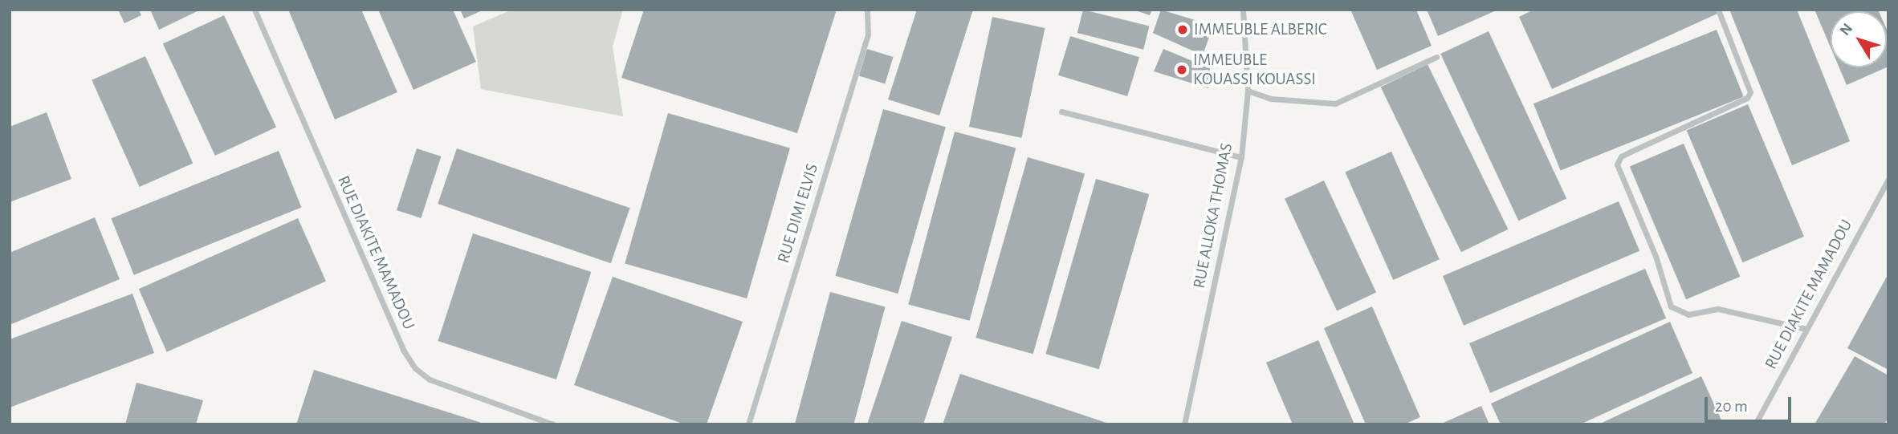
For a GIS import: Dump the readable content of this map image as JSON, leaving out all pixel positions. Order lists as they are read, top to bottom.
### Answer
{
  "streets": {
    "street": ["RUE DIMI ELVIS", "RUE ALLOKA THOMAS", "RUE DIAKITE MAMADOU"]
  },
  "places": ["IMMEUBLE ALBERIC", "IMMEUBLE KOUASSI KOUASSI"],
  "scale_bar": "20 m",
  "north": "top left"
}
